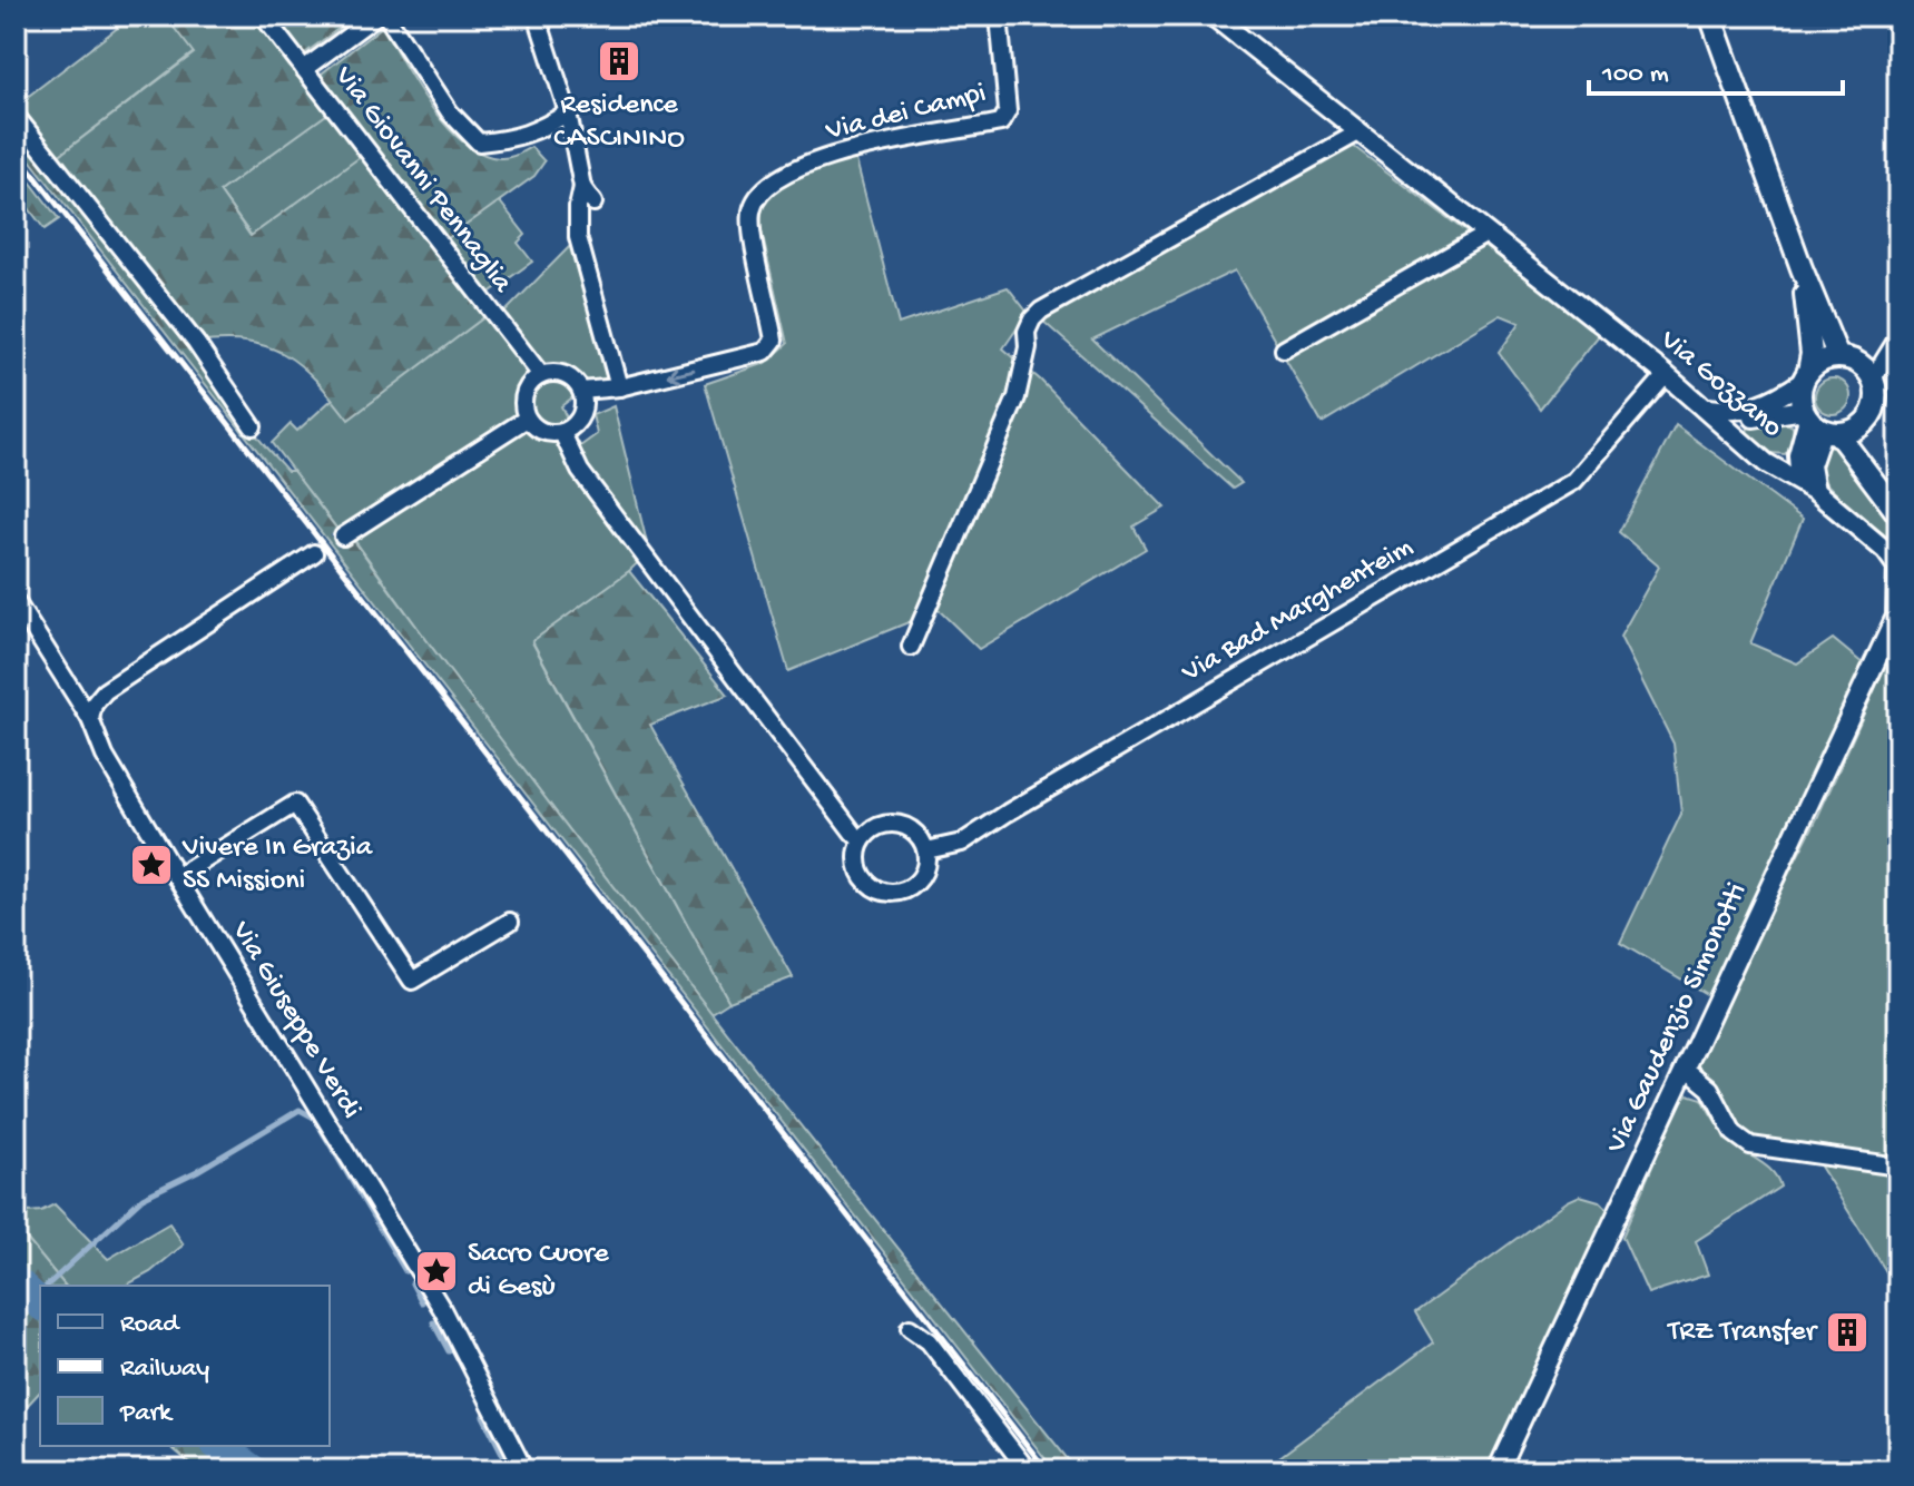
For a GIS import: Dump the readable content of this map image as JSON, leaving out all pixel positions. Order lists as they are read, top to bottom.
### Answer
{
  "streets": {
    "street": [
      "Via dei Campi",
      "Via Giovanni Pennaglia",
      "Via Gozzano",
      "Via Bad Marghenteim",
      "Via Gaudenzio Simonotti",
      "Via Giuseppe Verdi"
    ]
  },
  "crossings": [
    ["Via dei Campi", "Via Giovanni Pennaglia"],
    ["Via Gozzano", "Via Bad Marghenteim"],
    ["Via Gozzano", "Via Gaudenzio Simonotti"]
  ],
  "places": {
    "building": ["Residence CASCININO", "TRZ Transfer"],
    "place": ["Vivere In Grazia SS Missioni", "Sacro Cuore di Gesù"]
  },
  "legend": ["Road", "Railway", "Park"],
  "scale_bar": "100 m"
}
